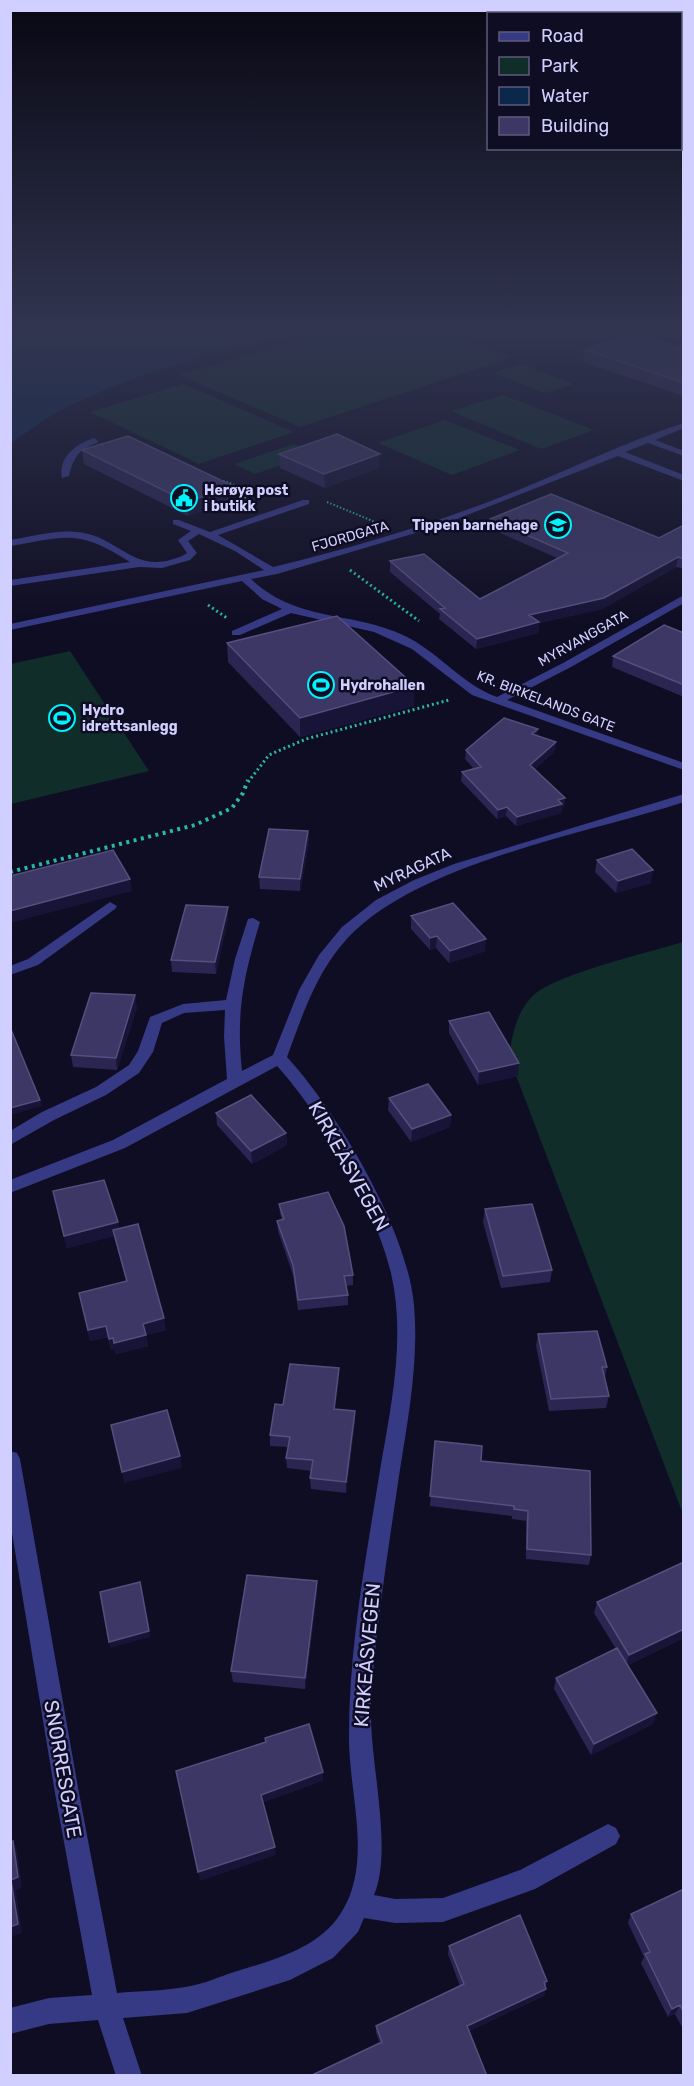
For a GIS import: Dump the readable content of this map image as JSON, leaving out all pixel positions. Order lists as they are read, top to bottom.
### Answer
{
  "streets": {
    "street": [
      "FJORDGATA",
      "MYRVANGGATA",
      "KR. BIRKELANDS GATE",
      "MYRAGATA",
      "KIRKEÅSVEGEN",
      "SNORRESGATE"
    ]
  },
  "crossings": [
    ["FJORDGATA", "KR. BIRKELANDS GATE"],
    ["MYRVANGGATA", "KR. BIRKELANDS GATE"],
    ["MYRAGATA", "KIRKEÅSVEGEN"],
    ["KIRKEÅSVEGEN", "SNORRESGATE"]
  ],
  "places": {
    "public building": ["Herøya post i butikk"],
    "school or university": ["Tippen barnehage"],
    "sports": ["Hydrohallen", "Hydro idrettsanlegg"]
  },
  "legend": [
    "Road",
    "Park",
    "Water",
    "Building"
  ]
}
